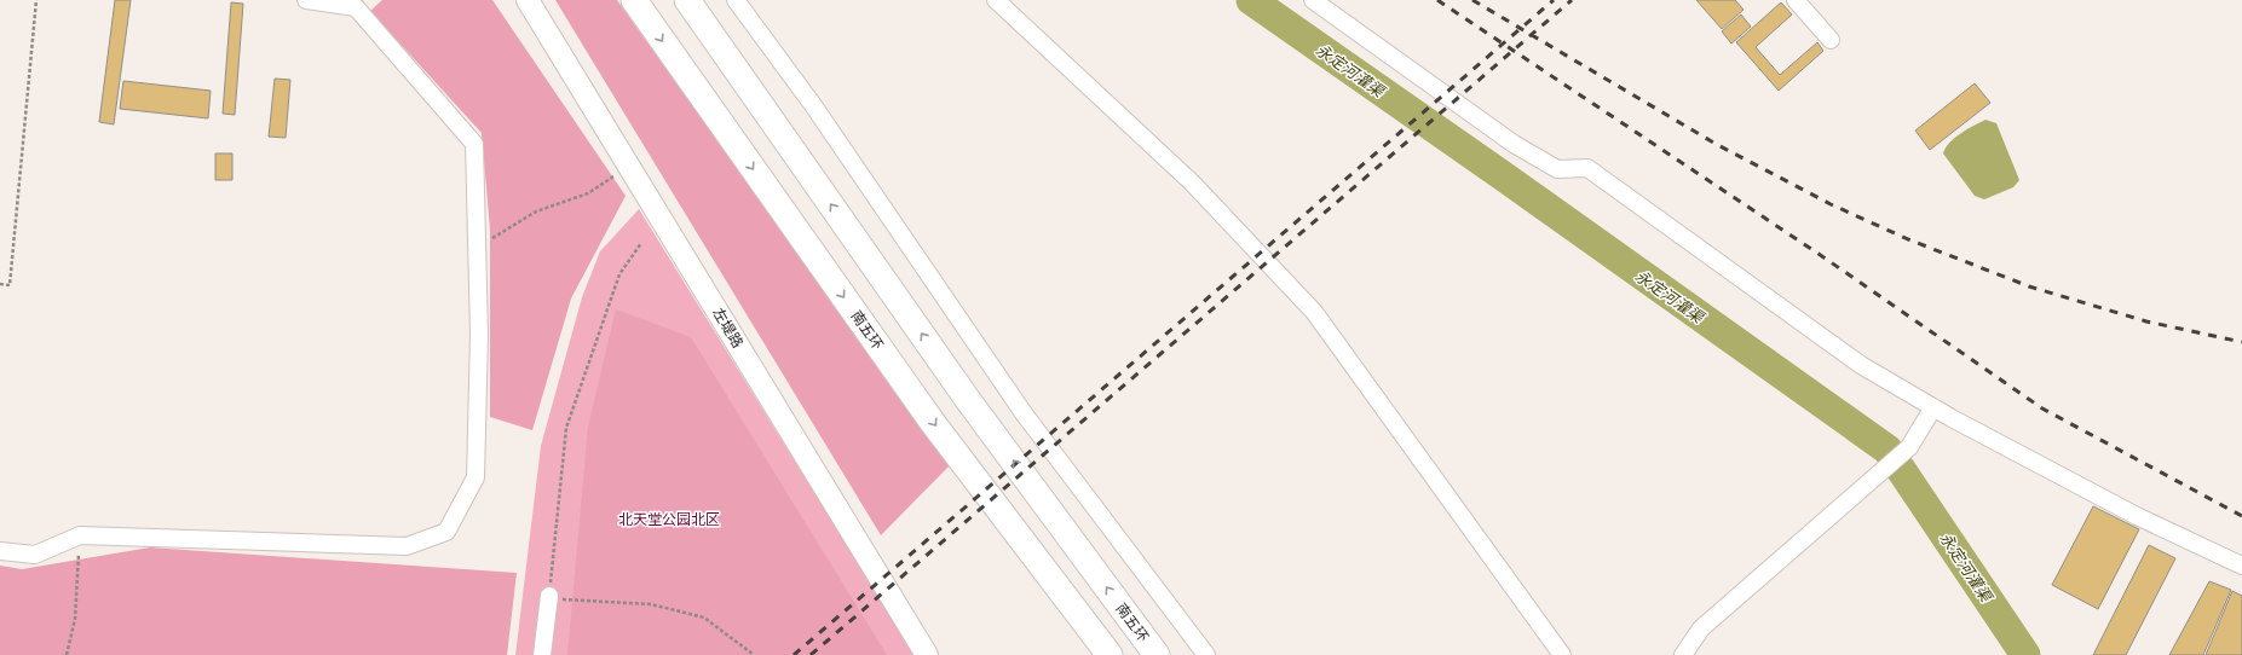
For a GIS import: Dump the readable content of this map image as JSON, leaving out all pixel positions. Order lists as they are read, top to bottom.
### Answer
{
  "streets": {
    "highway": ["南五环"],
    "main road": ["左堤路"]
  },
  "water": ["永定河灌渠"],
  "parks": ["北天堂公园北区"]
}
